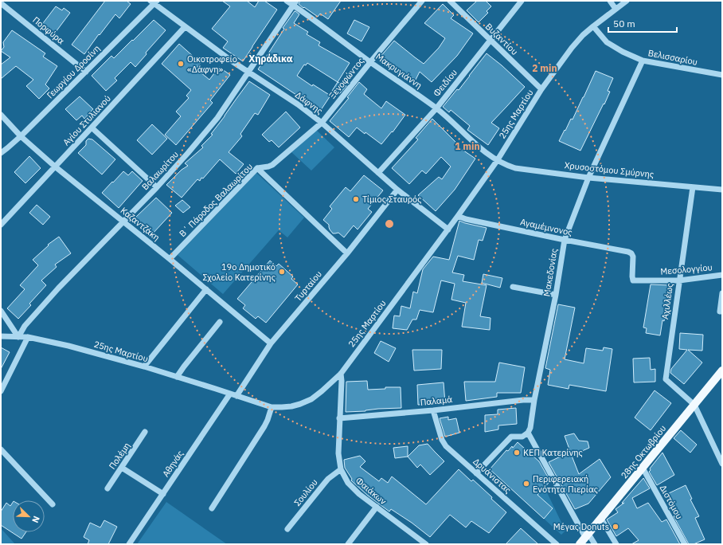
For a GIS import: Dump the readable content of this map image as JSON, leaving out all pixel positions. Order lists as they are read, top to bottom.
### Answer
{
  "streets": {
    "main road": ["28ης Οκτωβρίου"],
    "street": [
      "Πορφύρα",
      "Βυζαντίου",
      "Βελισσαρίου",
      "Μακρυγιάννη",
      "Γεωργίου Δροσίνη",
      "Ξενοφώντος",
      "Φειδίου",
      "Δάφνης",
      "25ης Μαρτίου",
      "Αγίου Στυλιανού",
      "Χρυσοστόμου Σμύρνης",
      "Βαλαωρίτου",
      "Β΄ Πάροδος Βαλαωρίτου",
      "Καζαντζάκη",
      "Αγαμέμνονος",
      "Μεσολογγίου",
      "Μακεδονίας",
      "Τυρταίου",
      "Αχιλλέως",
      "Παλαμά",
      "Πολέμη",
      "Αθηνάς",
      "Δρυάνιστας",
      "Φαιάκων",
      "Σουλίου",
      "Διστόμου"
    ]
  },
  "crossings": [
    ["Πορφύρα", "Γεωργίου Δροσίνη"],
    ["Βυζαντίου", "Φειδίου"],
    ["Βυζαντίου", "25ης Μαρτίου"],
    ["Βελισσαρίου", "25ης Μαρτίου"],
    ["Βελισσαρίου", "Μακεδονίας"],
    ["Μακρυγιάννη", "Ξενοφώντος"],
    ["Μακρυγιάννη", "Φειδίου"],
    ["Μακρυγιάννη", "25ης Μαρτίου"],
    ["Μακρυγιάννη", "Χρυσοστόμου Σμύρνης"],
    ["Μακρυγιάννη", "Βαλαωρίτου"],
    ["Γεωργίου Δροσίνη", "Δάφνης"],
    ["Γεωργίου Δροσίνη", "Καζαντζάκη"],
    ["Ξενοφώντος", "Δάφνης"],
    ["Ξενοφώντος", "Β΄ Πάροδος Βαλαωρίτου"],
    ["Φειδίου", "Δάφνης"],
    ["Δάφνης", "25ης Μαρτίου"],
    ["Δάφνης", "Αγίου Στυλιανού"],
    ["Δάφνης", "Βαλαωρίτου"],
    ["Δάφνης", "Β΄ Πάροδος Βαλαωρίτου"],
    ["Δάφνης", "Τυρταίου"],
    ["25ης Μαρτίου", "Χρυσοστόμου Σμύρνης"],
    ["25ης Μαρτίου", "Βαλαωρίτου"],
    ["25ης Μαρτίου", "Αγαμέμνονος"],
    ["25ης Μαρτίου", "Τυρταίου"],
    ["25ης Μαρτίου", "Αθηνάς"],
    ["25ης Μαρτίου", "Φαιάκων"],
    ["Αγίου Στυλιανού", "Καζαντζάκη"],
    ["Χρυσοστόμου Σμύρνης", "Μακεδονίας"],
    ["Χρυσοστόμου Σμύρνης", "Αχιλλέως"],
    ["Βαλαωρίτου", "Καζαντζάκη"],
    ["Β΄ Πάροδος Βαλαωρίτου", "Καζαντζάκη"],
    ["Καζαντζάκη", "Τυρταίου"],
    ["Αγαμέμνονος", "Μεσολογγίου"],
    ["Αγαμέμνονος", "Μακεδονίας"],
    ["Μεσολογγίου", "Αχιλλέως"],
    ["Μακεδονίας", "Παλαμά"],
    ["Αχιλλέως", "28ης Οκτωβρίου"],
    ["Παλαμά", "Δρυάνιστας"],
    ["Παλαμά", "Φαιάκων"],
    ["28ης Οκτωβρίου", "Διστόμου"],
    ["Φαιάκων", "Σουλίου"]
  ],
  "districts": ["Χηράδικα"],
  "places": [
    "Οικοτροφείο «Δάφνη»",
    "Τίμιος Σταυρός",
    "19ο Δημοτικό Σχολείο Κατερίνης",
    "ΚΕΠ Κατερίνης",
    "Περιφερειακή Ενότητα Πιερίας",
    "Μέγας Donuts"
  ],
  "scale_bar": "50 m",
  "north": "bottom right",
  "rings": ["2 min", "1 min"]
}
